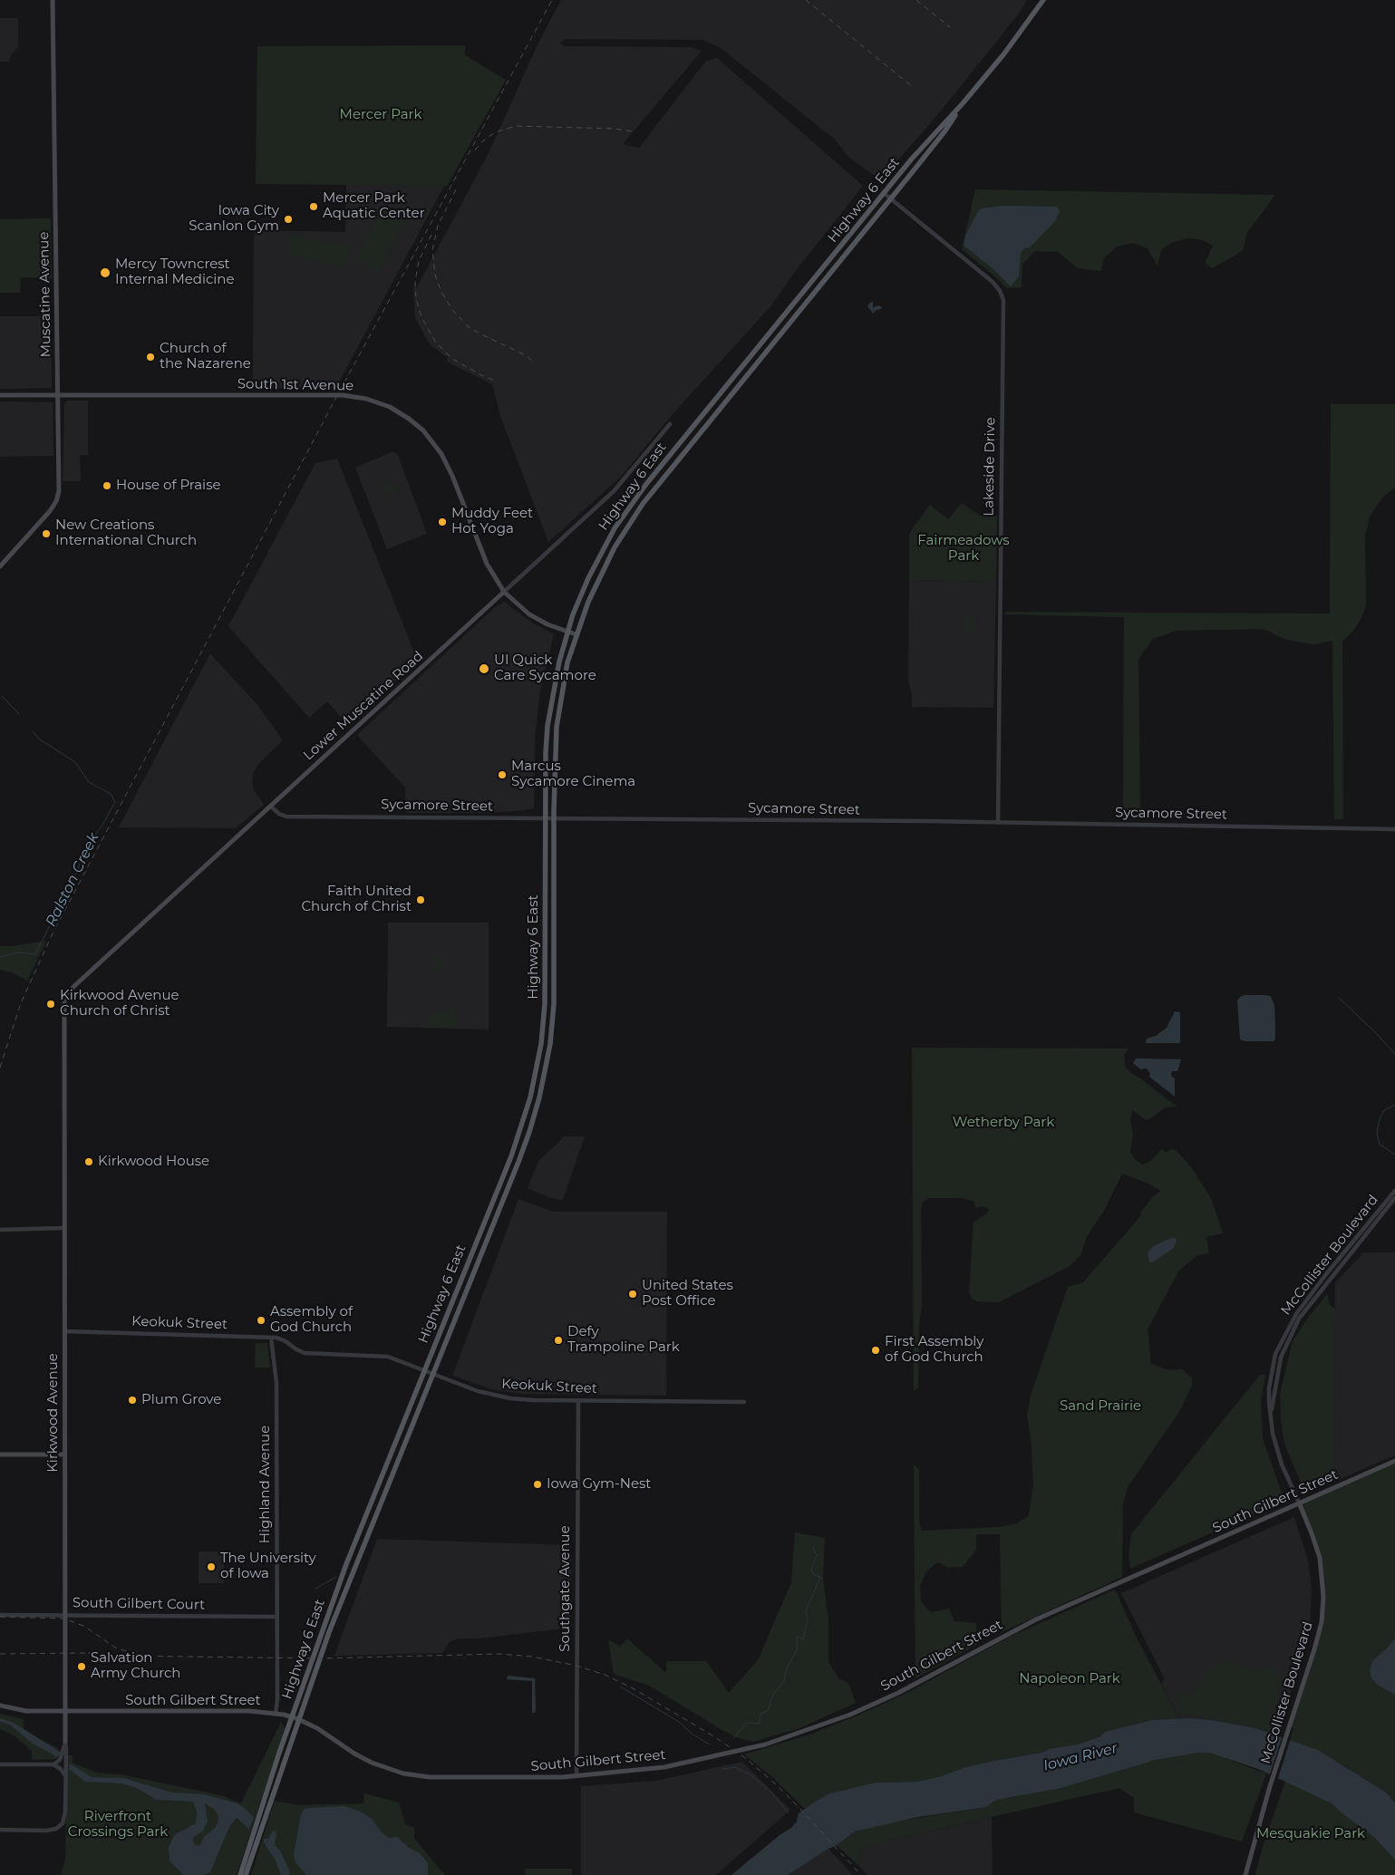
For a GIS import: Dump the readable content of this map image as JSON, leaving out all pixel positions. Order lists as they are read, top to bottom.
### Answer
{
  "streets": {
    "main road": [
      "Highway 6 East",
      "Muscatine Avenue",
      "South 1st Avenue",
      "Lower Muscatine Road",
      "McCollister Boulevard",
      "Kirkwood Avenue",
      "South Gilbert Street"
    ],
    "street": [
      "Lakeside Drive",
      "Sycamore Street",
      "Keokuk Street",
      "Highland Avenue",
      "Southgate Avenue",
      "South Gilbert Court"
    ]
  },
  "crossings": [
    ["Highway 6 East", "South 1st Avenue"],
    ["Highway 6 East", "Lakeside Drive"],
    ["Highway 6 East", "Sycamore Street"],
    ["Highway 6 East", "Keokuk Street"],
    ["Highway 6 East", "South Gilbert Street"],
    ["Muscatine Avenue", "South 1st Avenue"],
    ["South 1st Avenue", "Lower Muscatine Road"],
    ["Lakeside Drive", "Sycamore Street"],
    ["Lower Muscatine Road", "Sycamore Street"],
    ["Lower Muscatine Road", "Kirkwood Avenue"],
    ["McCollister Boulevard", "South Gilbert Street"],
    ["Keokuk Street", "Kirkwood Avenue"],
    ["Keokuk Street", "Highland Avenue"],
    ["Keokuk Street", "Southgate Avenue"],
    ["Kirkwood Avenue", "South Gilbert Street"],
    ["Kirkwood Avenue", "South Gilbert Court"],
    ["Highland Avenue", "South Gilbert Street"],
    ["Highland Avenue", "South Gilbert Court"],
    ["South Gilbert Street", "Southgate Avenue"]
  ],
  "water": ["Ralston Creek", "Iowa River"],
  "parks": [
    "Mercer Park",
    "Fairmeadows Park",
    "Wetherby Park",
    "Sand Prairie",
    "Napoleon Park",
    "Riverfront Crossings Park",
    "Mesquakie Park"
  ],
  "places": [
    "Mercer Park Aquatic Center",
    "Iowa City Scanlon Gym",
    "Mercy Towncrest Internal Medicine",
    "Church of the Nazarene",
    "House of Praise",
    "Muddy Feet Hot Yoga",
    "New Creations International Church",
    "UI Quick Care Sycamore",
    "Marcus Sycamore Cinema",
    "Faith United Church of Christ",
    "Kirkwood Avenue Church of Christ",
    "Kirkwood House",
    "United States Post Office",
    "Assembly of God Church",
    "Defy Trampoline Park",
    "First Assembly of God Church",
    "Plum Grove",
    "Iowa Gym-Nest",
    "The University of Iowa",
    "Salvation Army Church"
  ]
}
